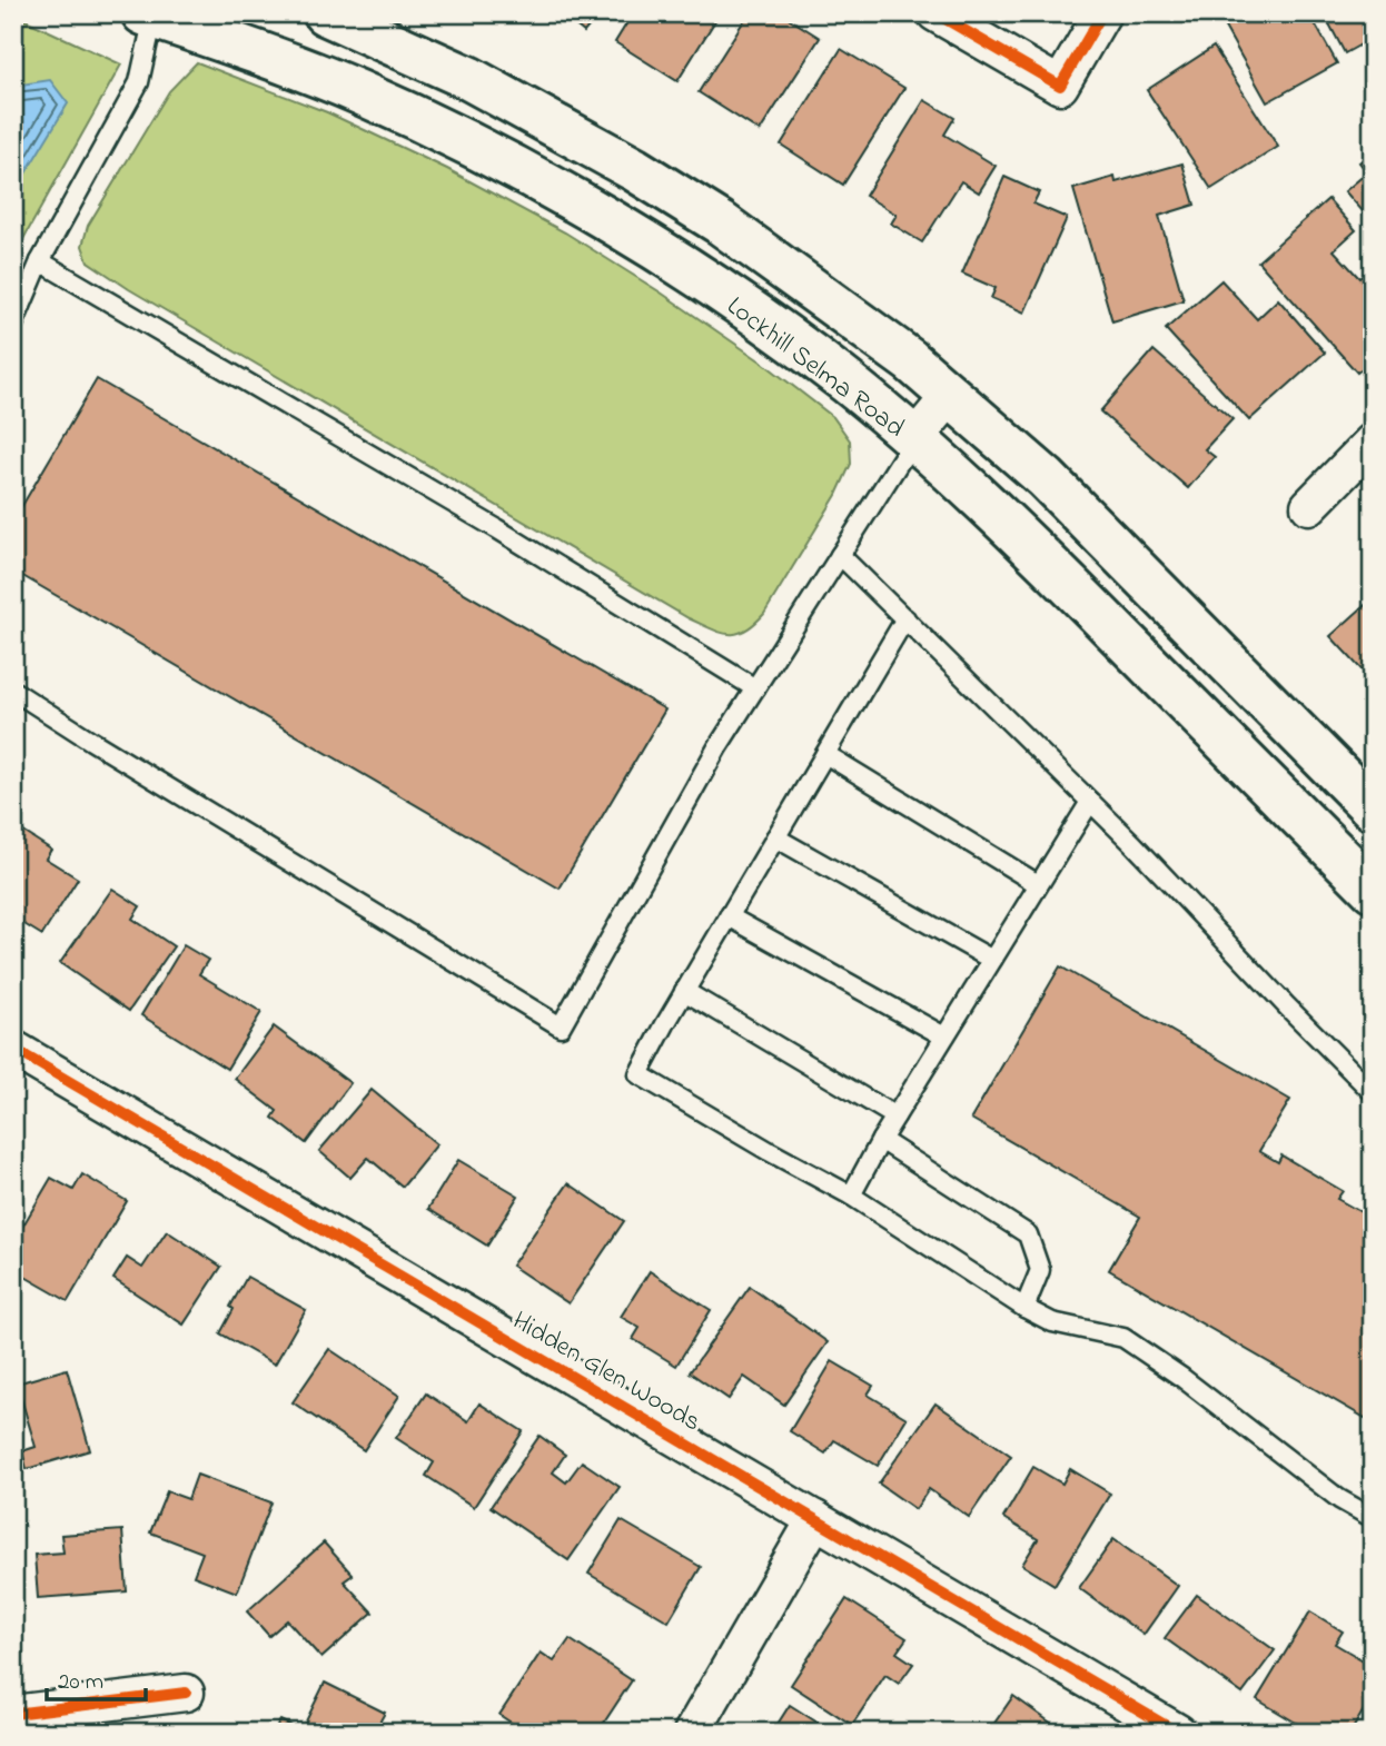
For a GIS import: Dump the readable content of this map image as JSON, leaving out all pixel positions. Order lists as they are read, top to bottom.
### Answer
{
  "streets": {
    "main road": ["Lockhill Selma Road"],
    "street": ["Hidden Glen Woods"]
  },
  "scale_bar": "20 m"
}
